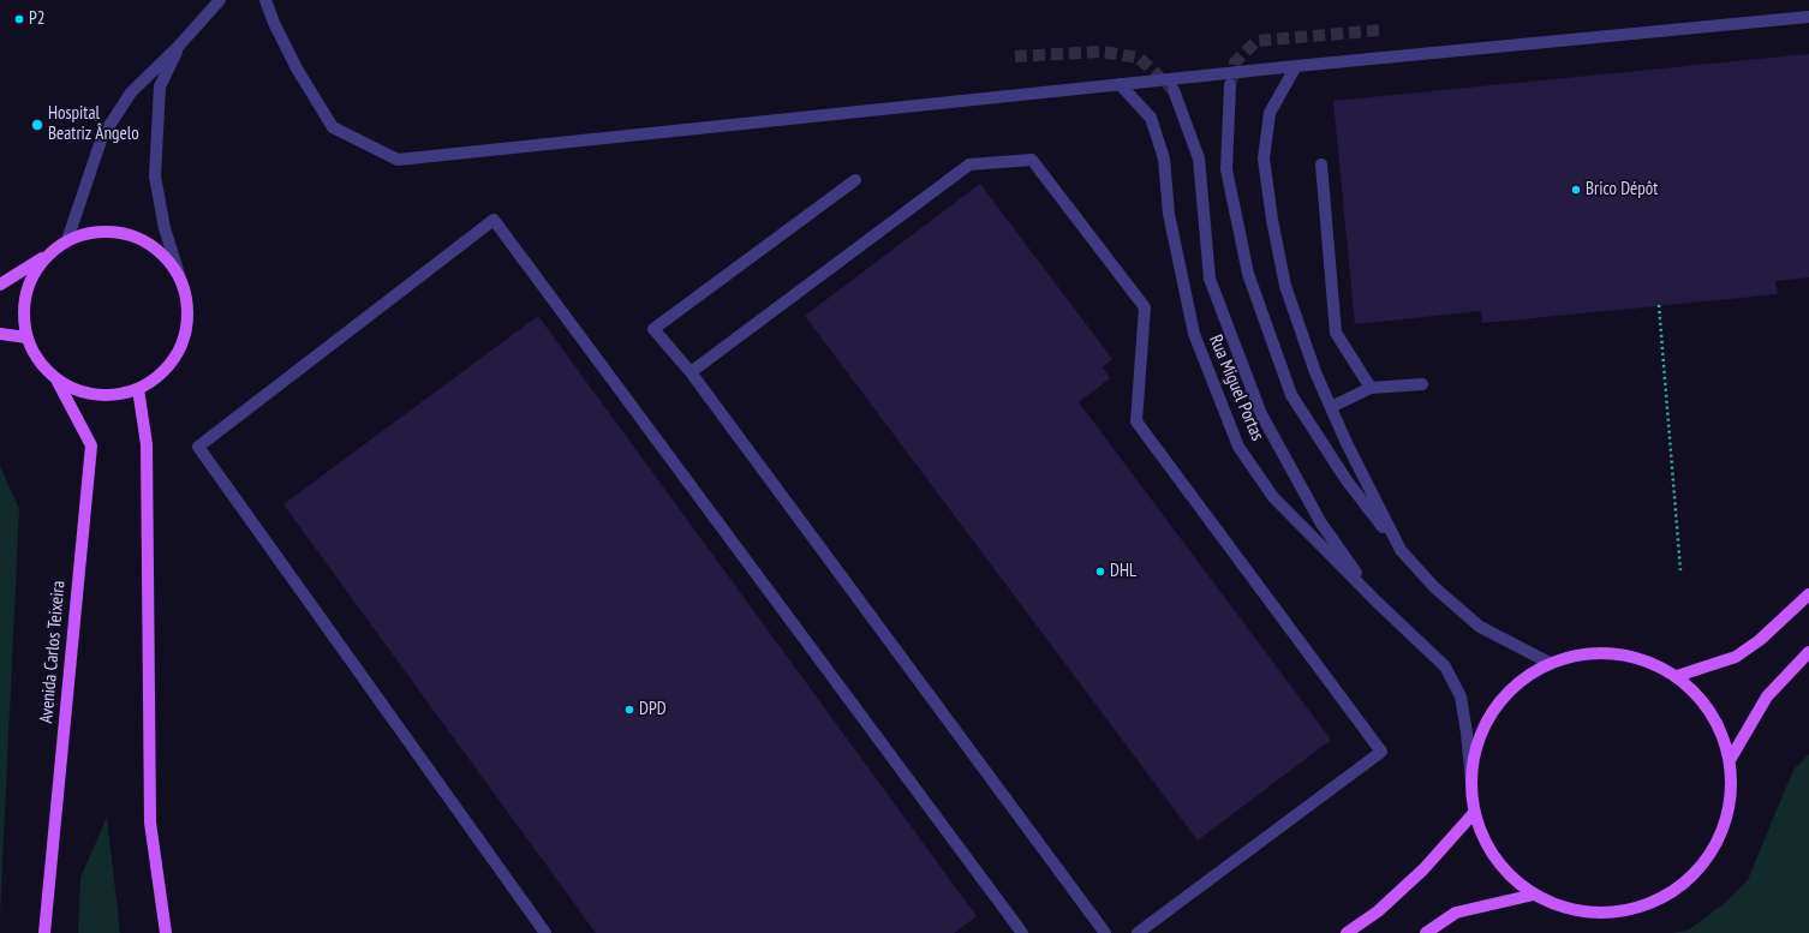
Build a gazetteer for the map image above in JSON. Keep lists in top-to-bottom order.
{
  "streets": {
    "main road": ["Avenida Carlos Teixeira"],
    "lane": ["Rua Miguel Portas"]
  },
  "places": [
    "P2",
    "Hospital Beatriz Ângelo",
    "Brico Dépôt",
    "DHL",
    "DPD"
  ]
}
